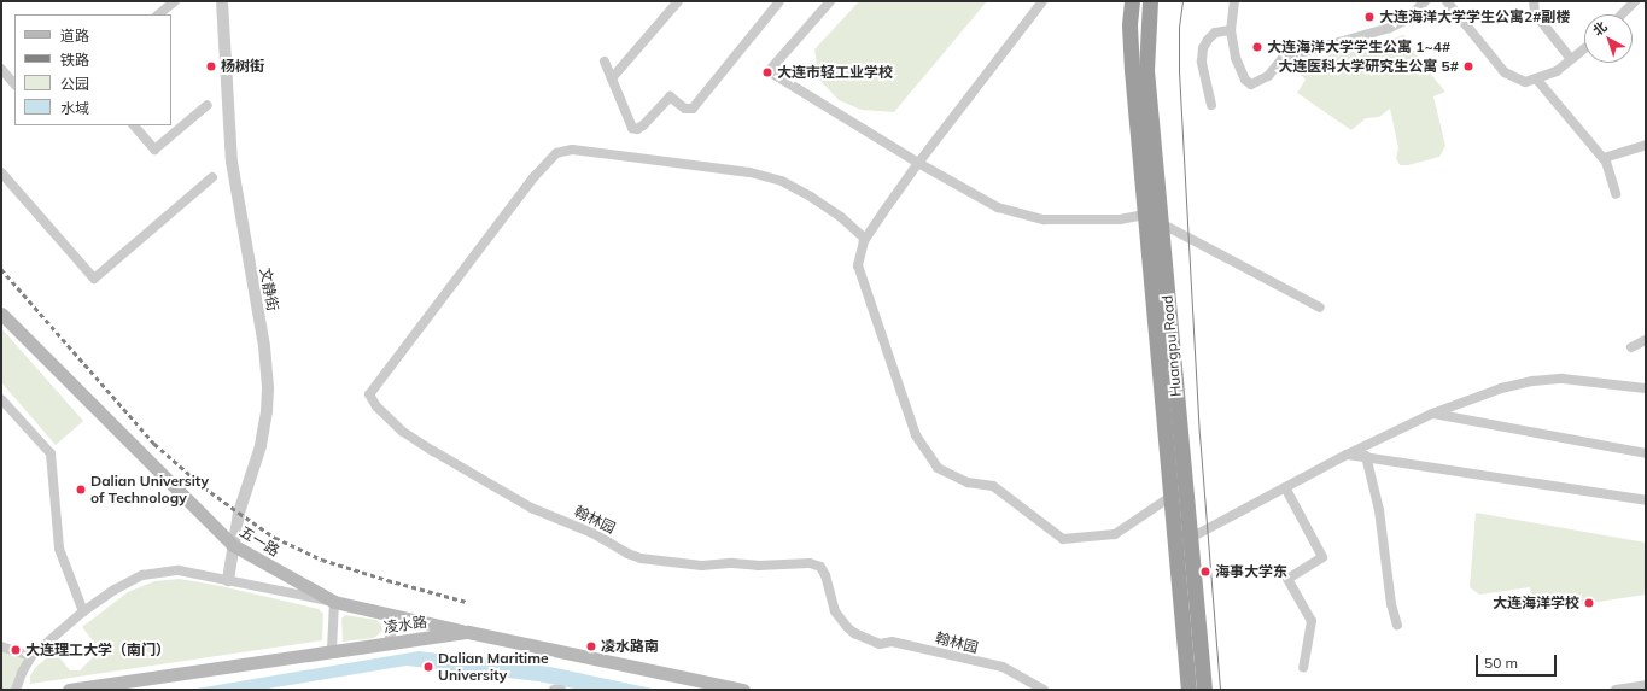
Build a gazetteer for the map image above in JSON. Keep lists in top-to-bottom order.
{
  "streets": {
    "highway": ["Huangpu Road"],
    "main road": ["五一路", "凌水路"],
    "street": ["文静街", "翰林园"]
  },
  "crossings": [
    ["文静街", "五一路"],
    ["五一路", "凌水路"]
  ],
  "places": [
    "大连海洋大学学生公寓2#副楼",
    "大连海洋大学学生公寓 1~4#",
    "杨树街",
    "大连医科大学研究生公寓 5#",
    "大连市轻工业学校",
    "Dalian University of Technology",
    "海事大学东",
    "大连海洋学校",
    "凌水路南",
    "大连理工大学（南门）",
    "Dalian Maritime University"
  ],
  "legend": [
    "道路",
    "铁路",
    "公园",
    "水域"
  ],
  "scale_bar": "50 m",
  "north": "top left"
}
